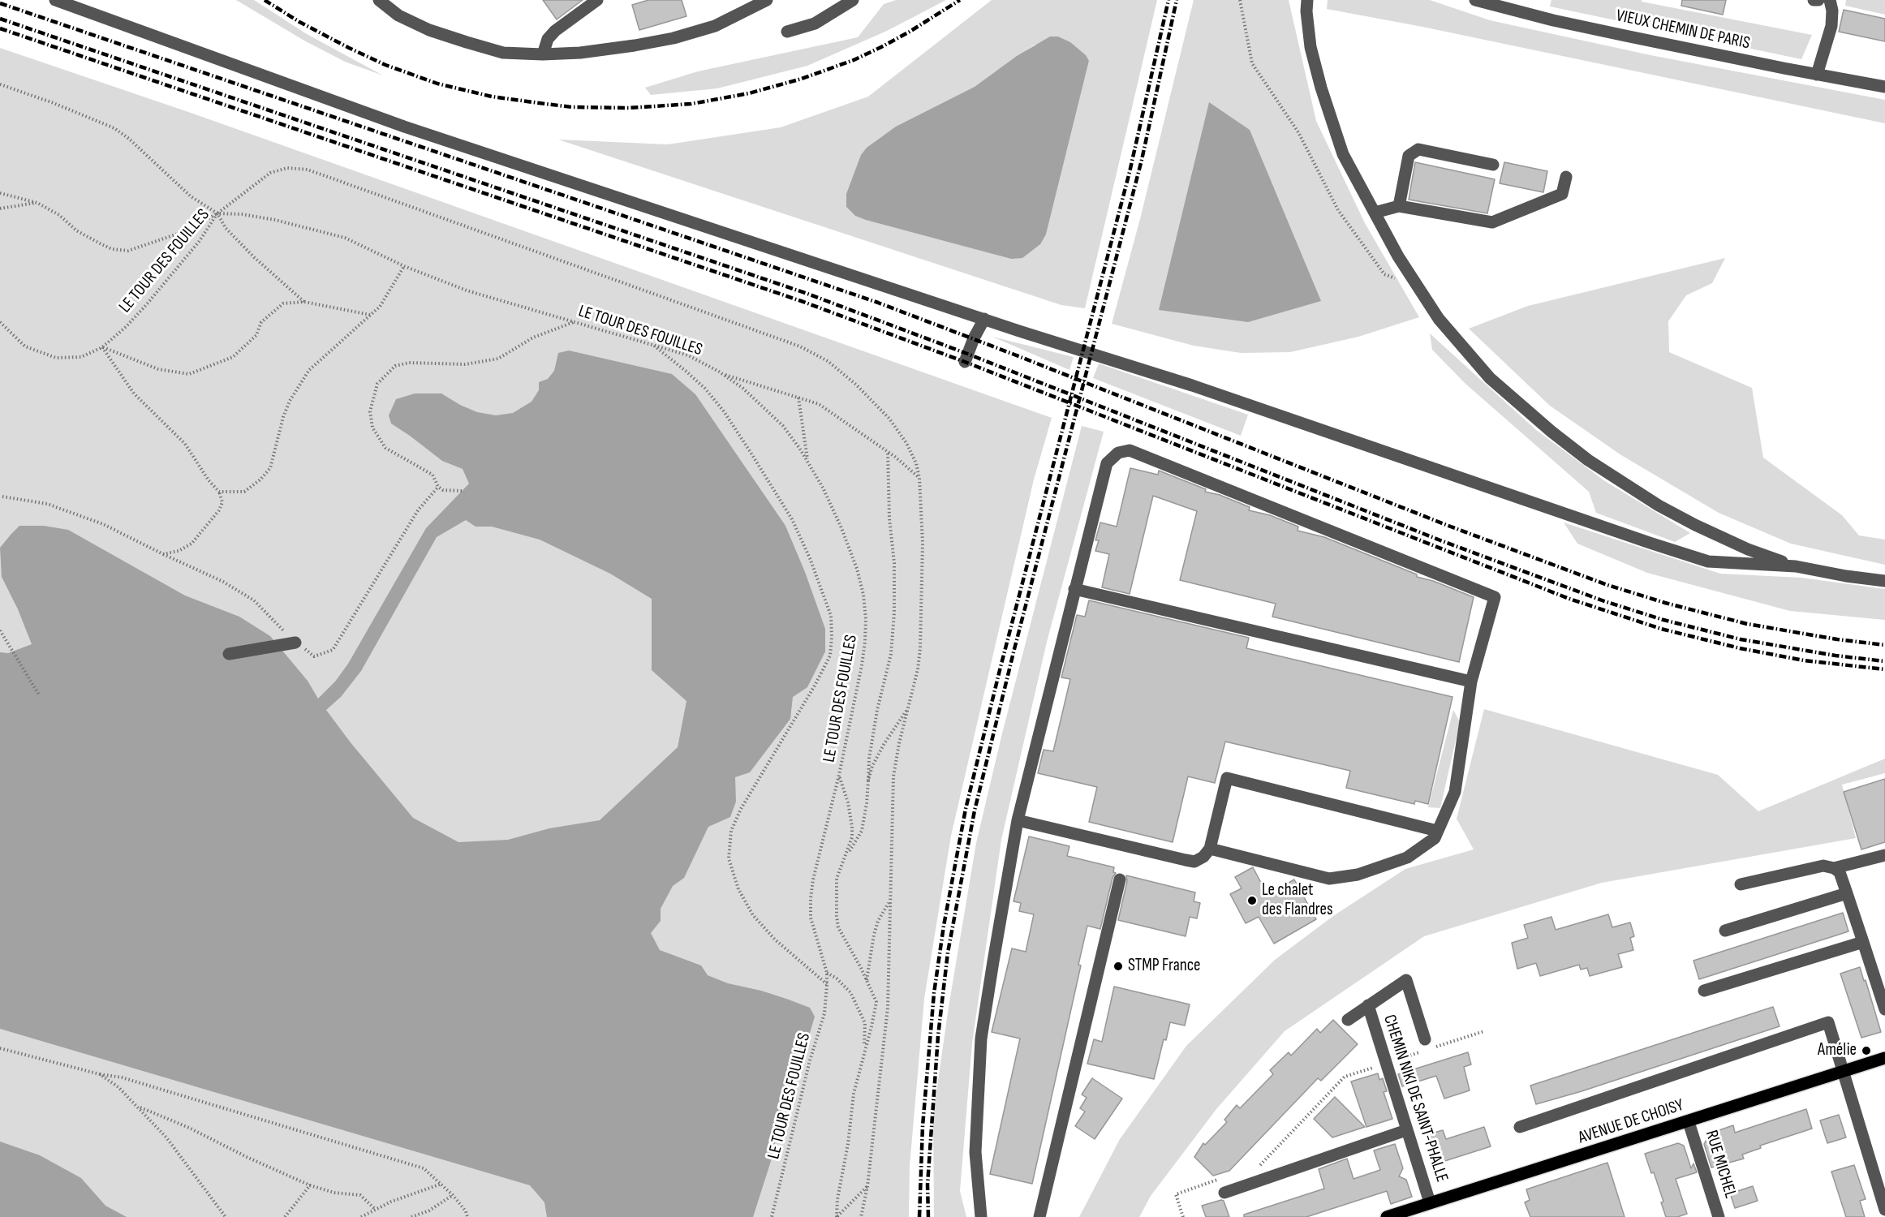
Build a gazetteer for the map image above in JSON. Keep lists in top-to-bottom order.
{
  "streets": {
    "main road": ["AVENUE DE CHOISY"],
    "street": ["VIEUX CHEMIN DE PARIS", "CHEMIN NIKI DE SAINT-PHALLE", "RUE MICHEL"],
    "path": ["LE TOUR DES FOUILLES"]
  },
  "crossings": [
    ["CHEMIN NIKI DE SAINT-PHALLE", "AVENUE DE CHOISY"],
    ["AVENUE DE CHOISY", "RUE MICHEL"]
  ],
  "places": ["Le chalet des Flandres", "STMP France", "Amélie"]
}
